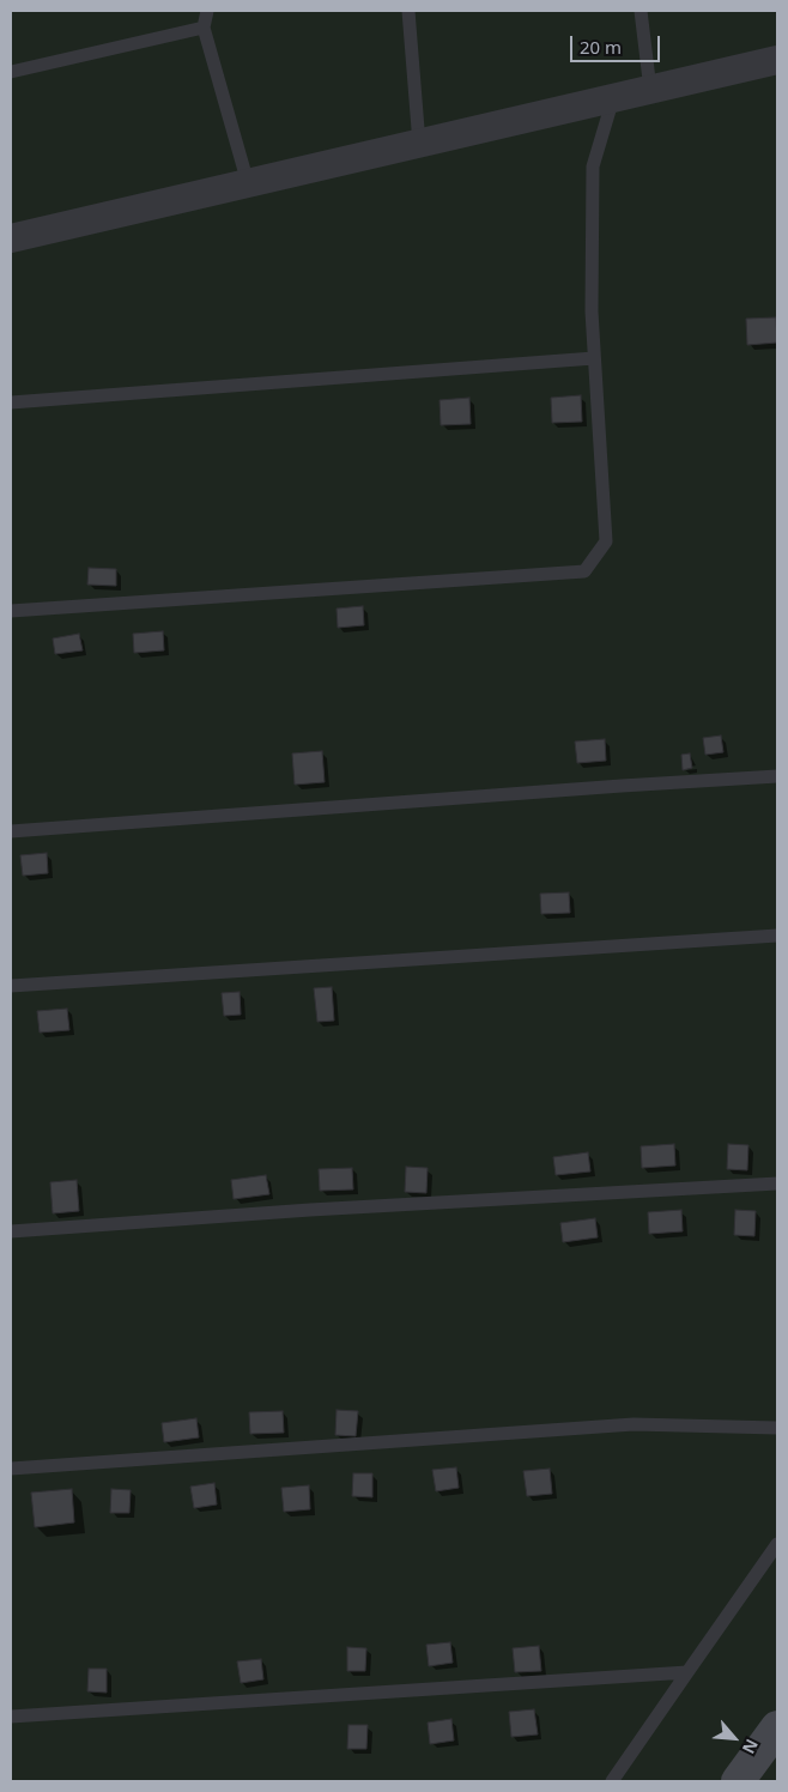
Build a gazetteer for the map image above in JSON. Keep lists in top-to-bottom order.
{
  "scale_bar": "20 m",
  "north": "bottom right"
}
